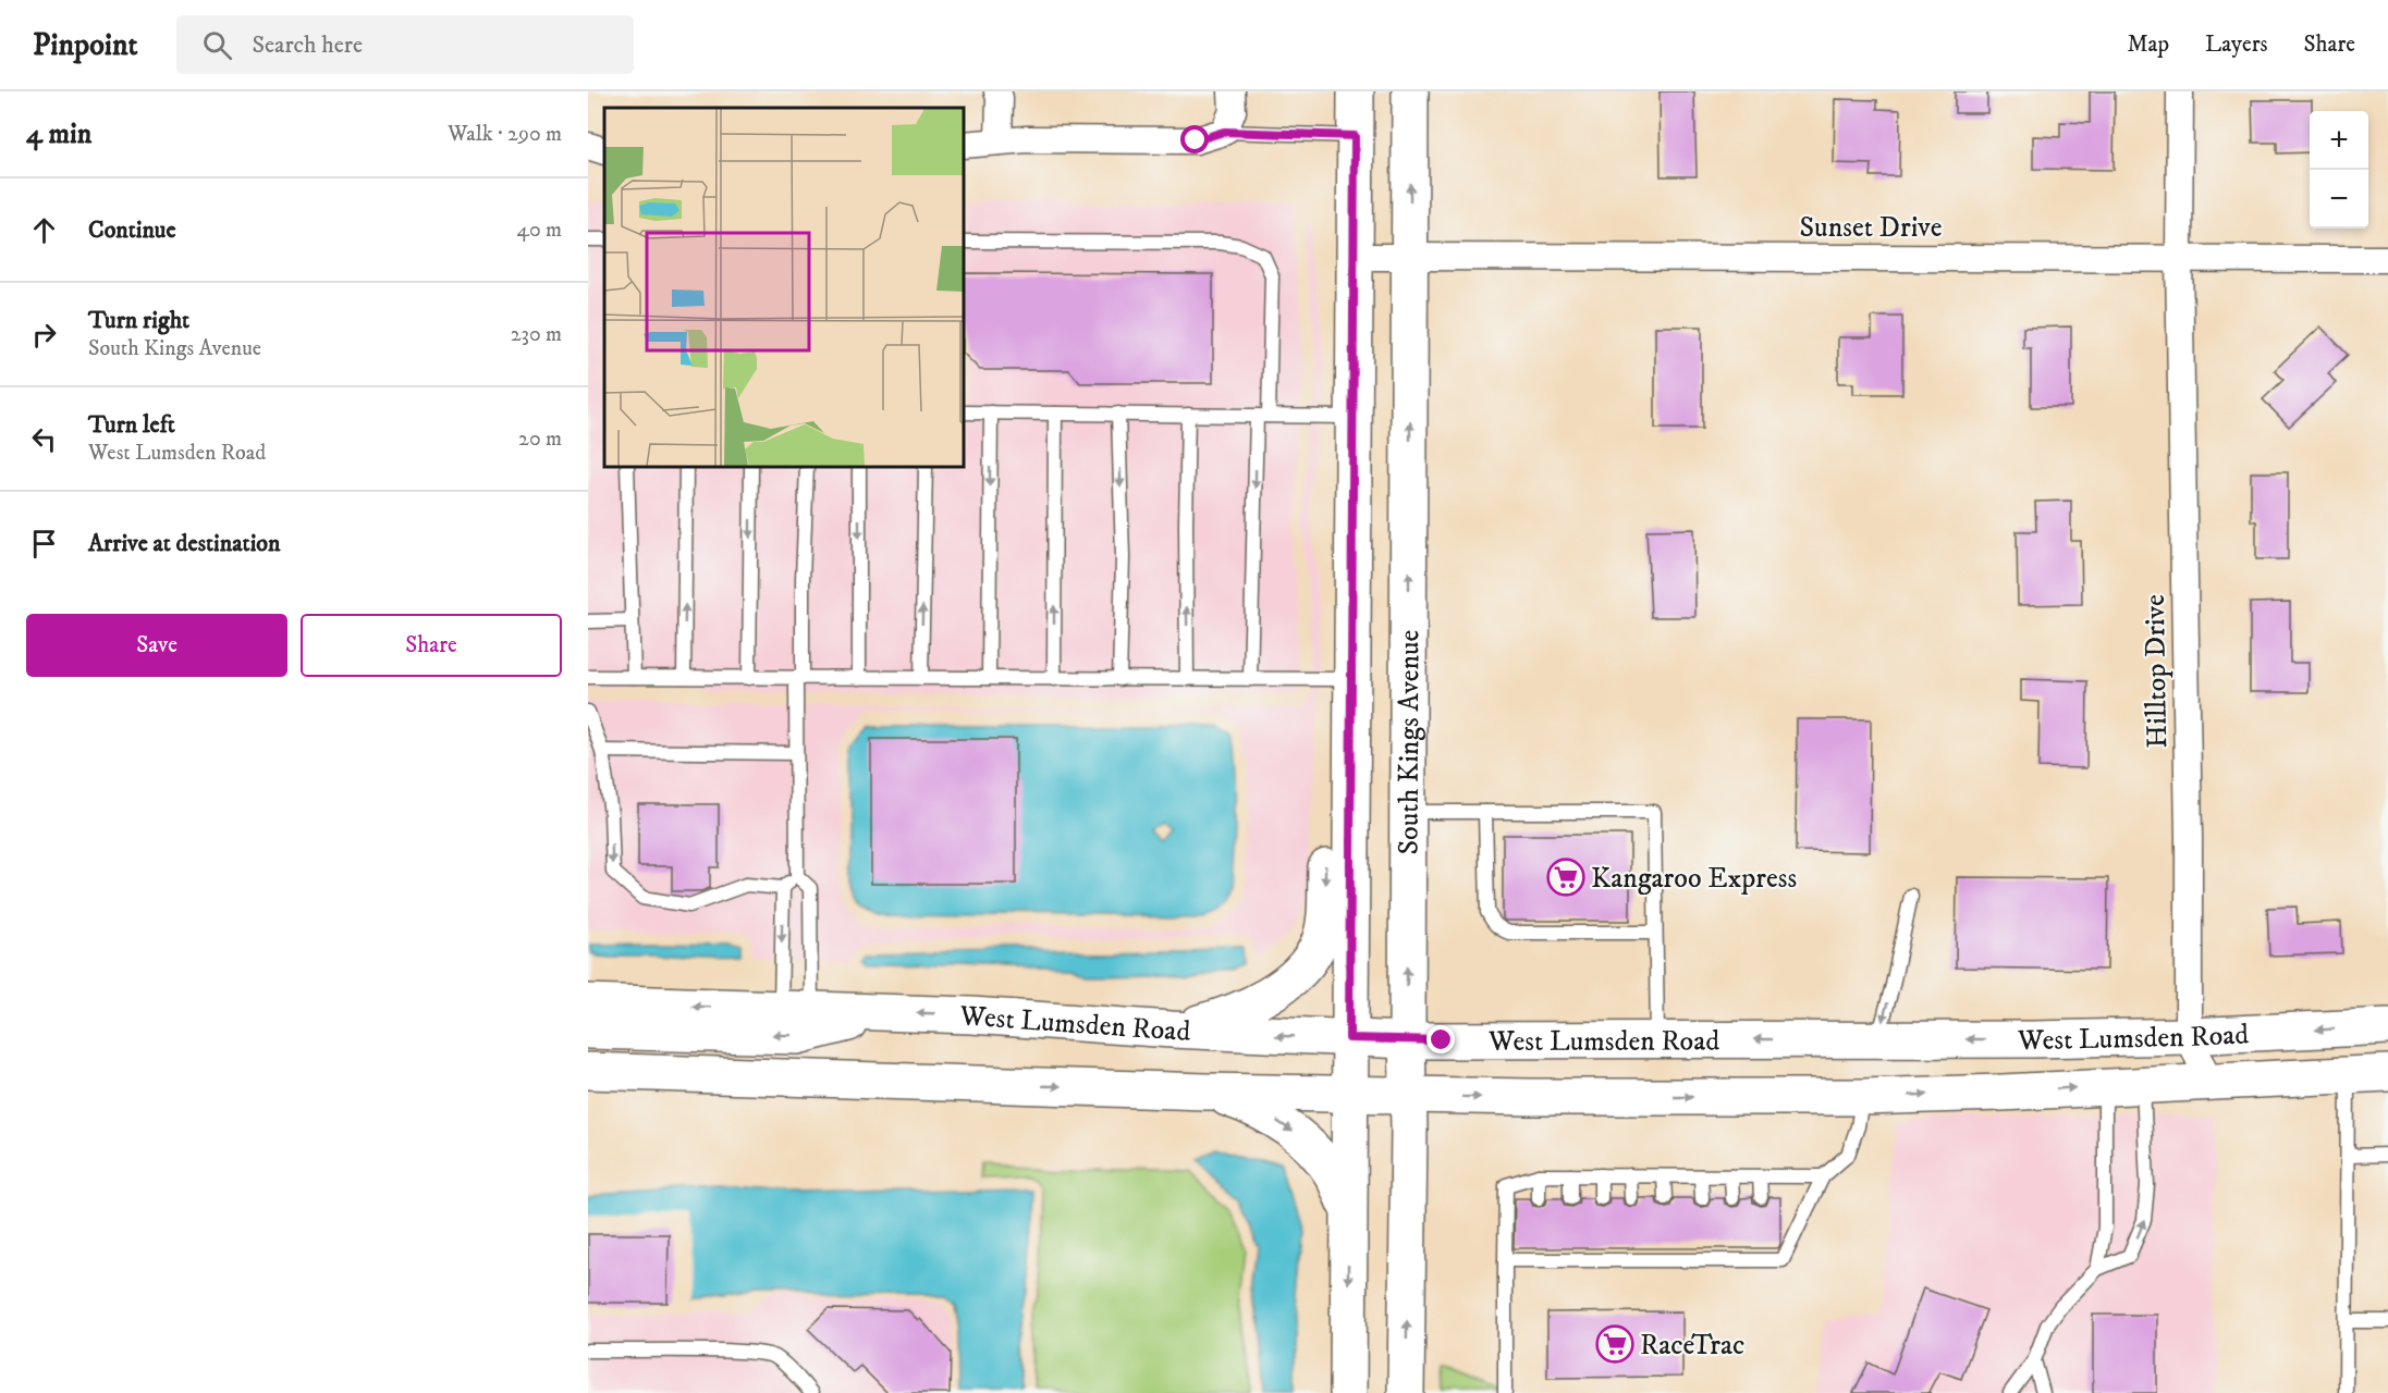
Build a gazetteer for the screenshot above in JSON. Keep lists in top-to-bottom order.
{
  "streets": {
    "main road": ["South Kings Avenue", "West Lumsden Road"],
    "street": ["Sunset Drive", "Hilltop Drive"]
  },
  "crossings": [
    ["Sunset Drive", "Hilltop Drive"],
    ["Sunset Drive", "South Kings Avenue"],
    ["Hilltop Drive", "West Lumsden Road"],
    ["South Kings Avenue", "West Lumsden Road"]
  ],
  "places": {
    "supermarket": ["Kangaroo Express", "RaceTrac"]
  },
  "page": {
    "header": "Pinpoint",
    "search": "Search here",
    "nav": ["Map", "Layers", "Share"],
    "heading": ["4 min", "Walk · 290 m"],
    "map_buttons": ["+", "−"],
    "list": [
      ["Continue", "40 m"],
      ["Turn right", "South Kings Avenue", "230 m"],
      ["Turn left", "West Lumsden Road", "20 m"],
      "Arrive at destination"
    ],
    "buttons": ["Save", "Share"]
  }
}
